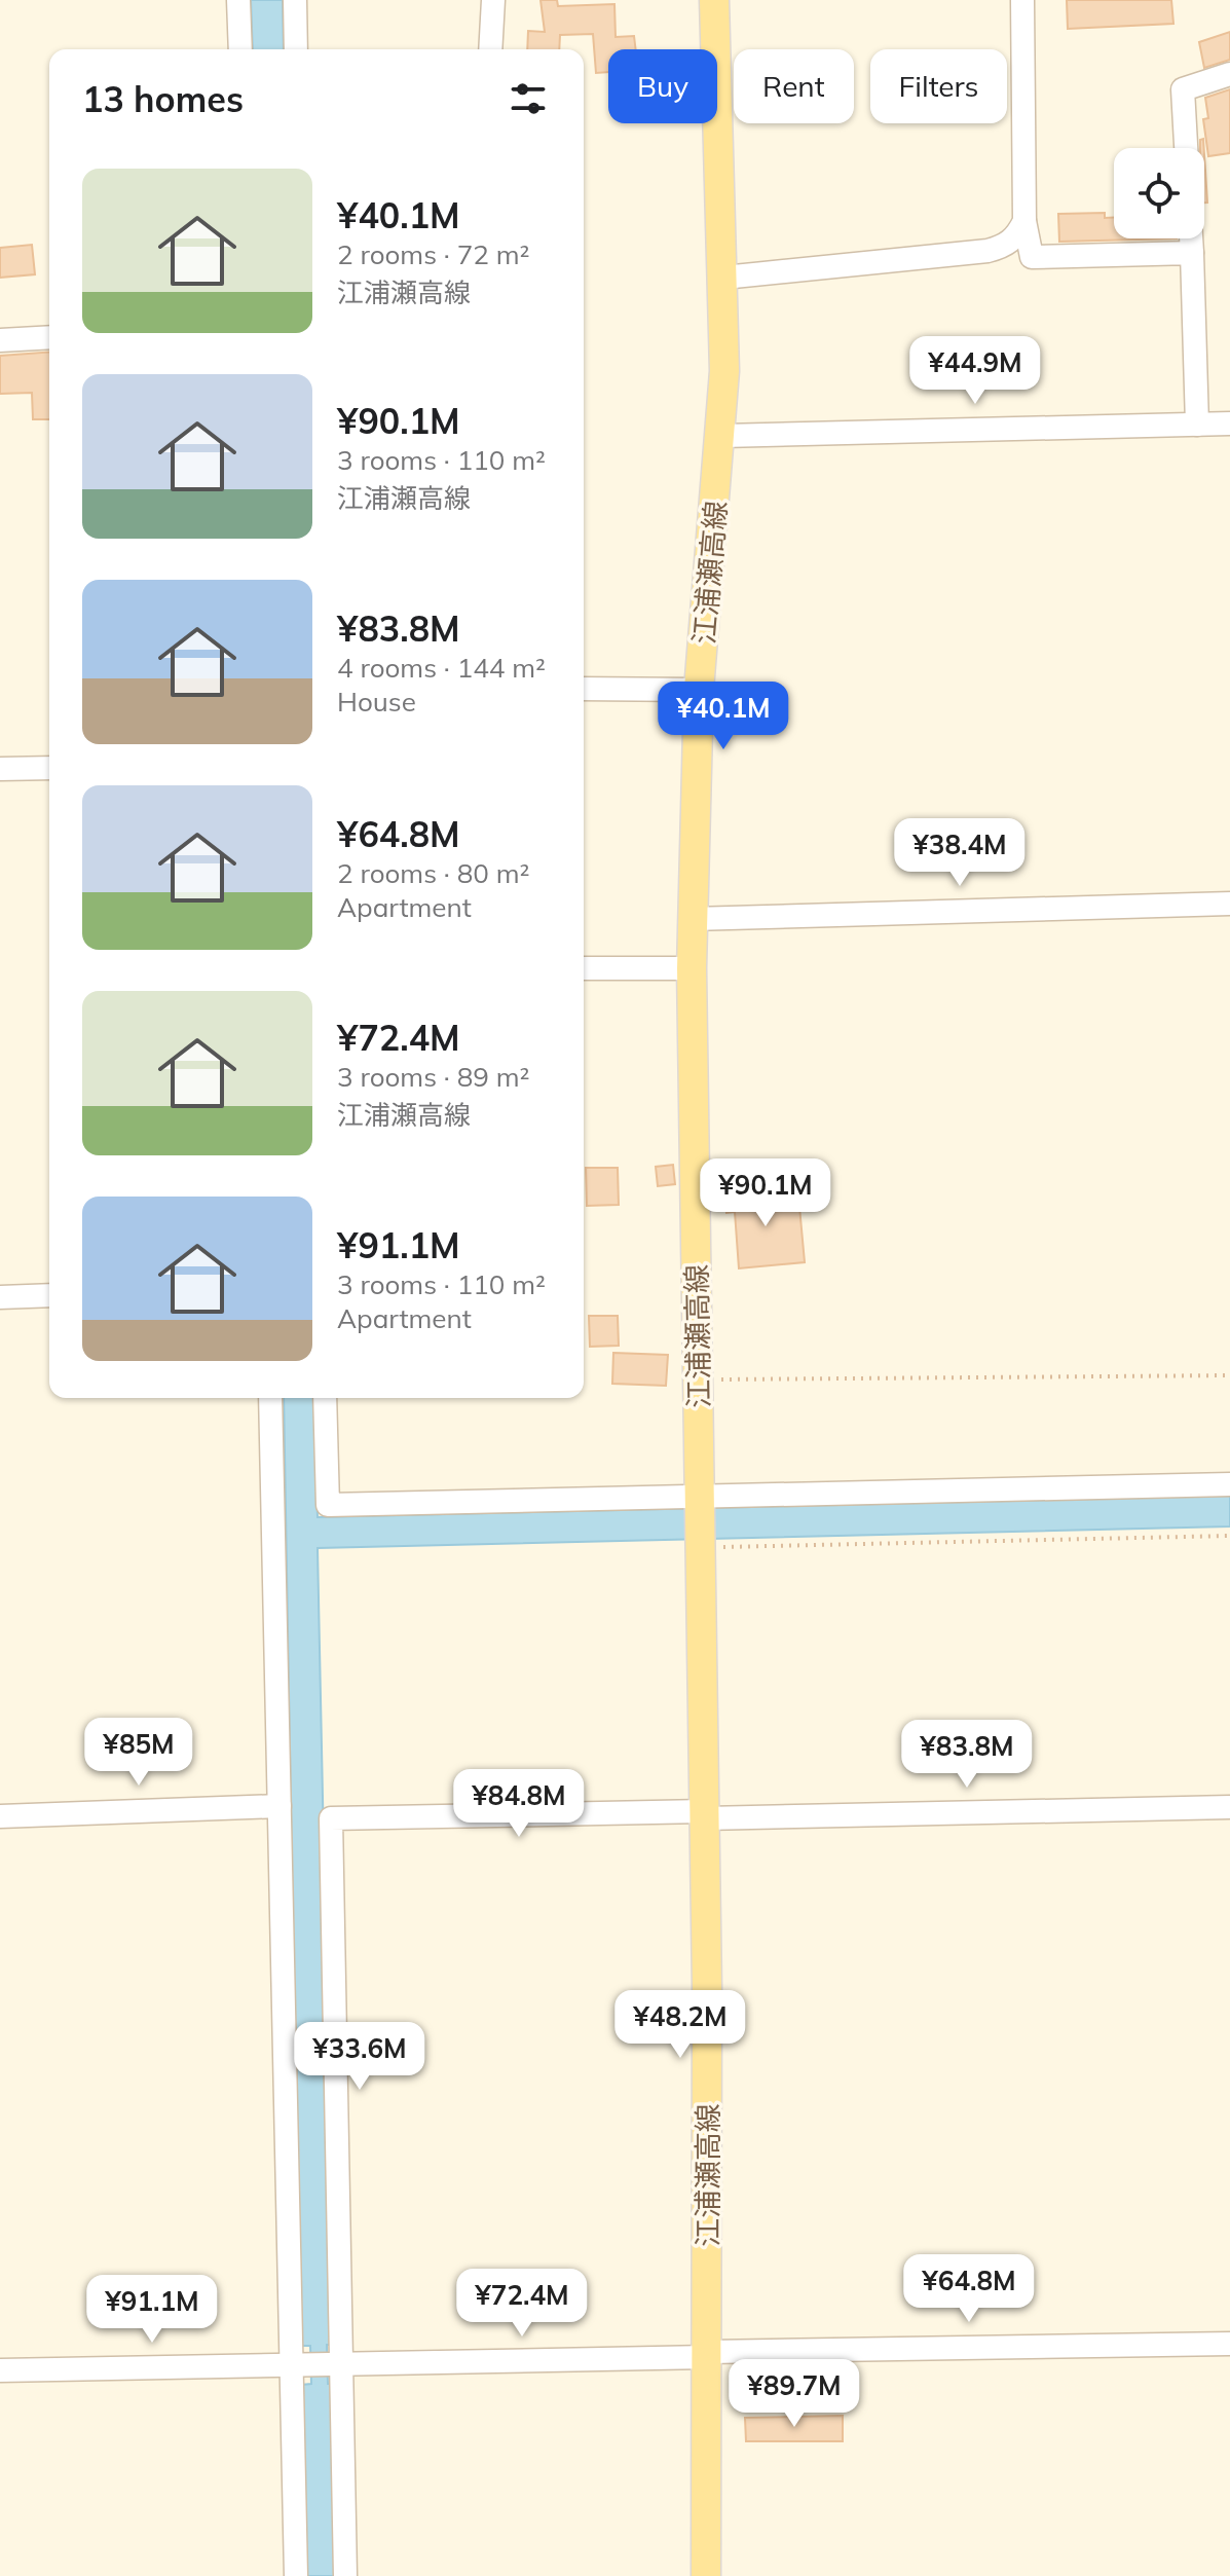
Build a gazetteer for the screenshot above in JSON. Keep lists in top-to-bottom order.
{
  "streets": {
    "main road": ["江浦瀬高線"]
  },
  "page": {
    "chip": ["Buy", "Rent", "Filters"],
    "heading": "13 homes",
    "list": [
      {
        "name": "¥40.1M",
        "note": "2 rooms · 72 m² · 江浦瀬高線"
      },
      {
        "name": "¥90.1M",
        "note": "3 rooms · 110 m² · 江浦瀬高線"
      },
      {
        "name": "¥83.8M",
        "note": "4 rooms · 144 m² · House"
      },
      {
        "name": "¥64.8M",
        "note": "2 rooms · 80 m² · Apartment"
      },
      {
        "name": "¥72.4M",
        "note": "3 rooms · 89 m² · 江浦瀬高線"
      },
      {
        "name": "¥91.1M",
        "note": "3 rooms · 110 m² · Apartment"
      }
    ],
    "price": [
      "¥44.9M",
      "¥40.1M",
      "¥38.4M",
      "¥90.1M",
      "¥85M",
      "¥83.8M",
      "¥84.8M",
      "¥48.2M",
      "¥33.6M",
      "¥64.8M",
      "¥72.4M",
      "¥91.1M",
      "¥89.7M"
    ]
  }
}
